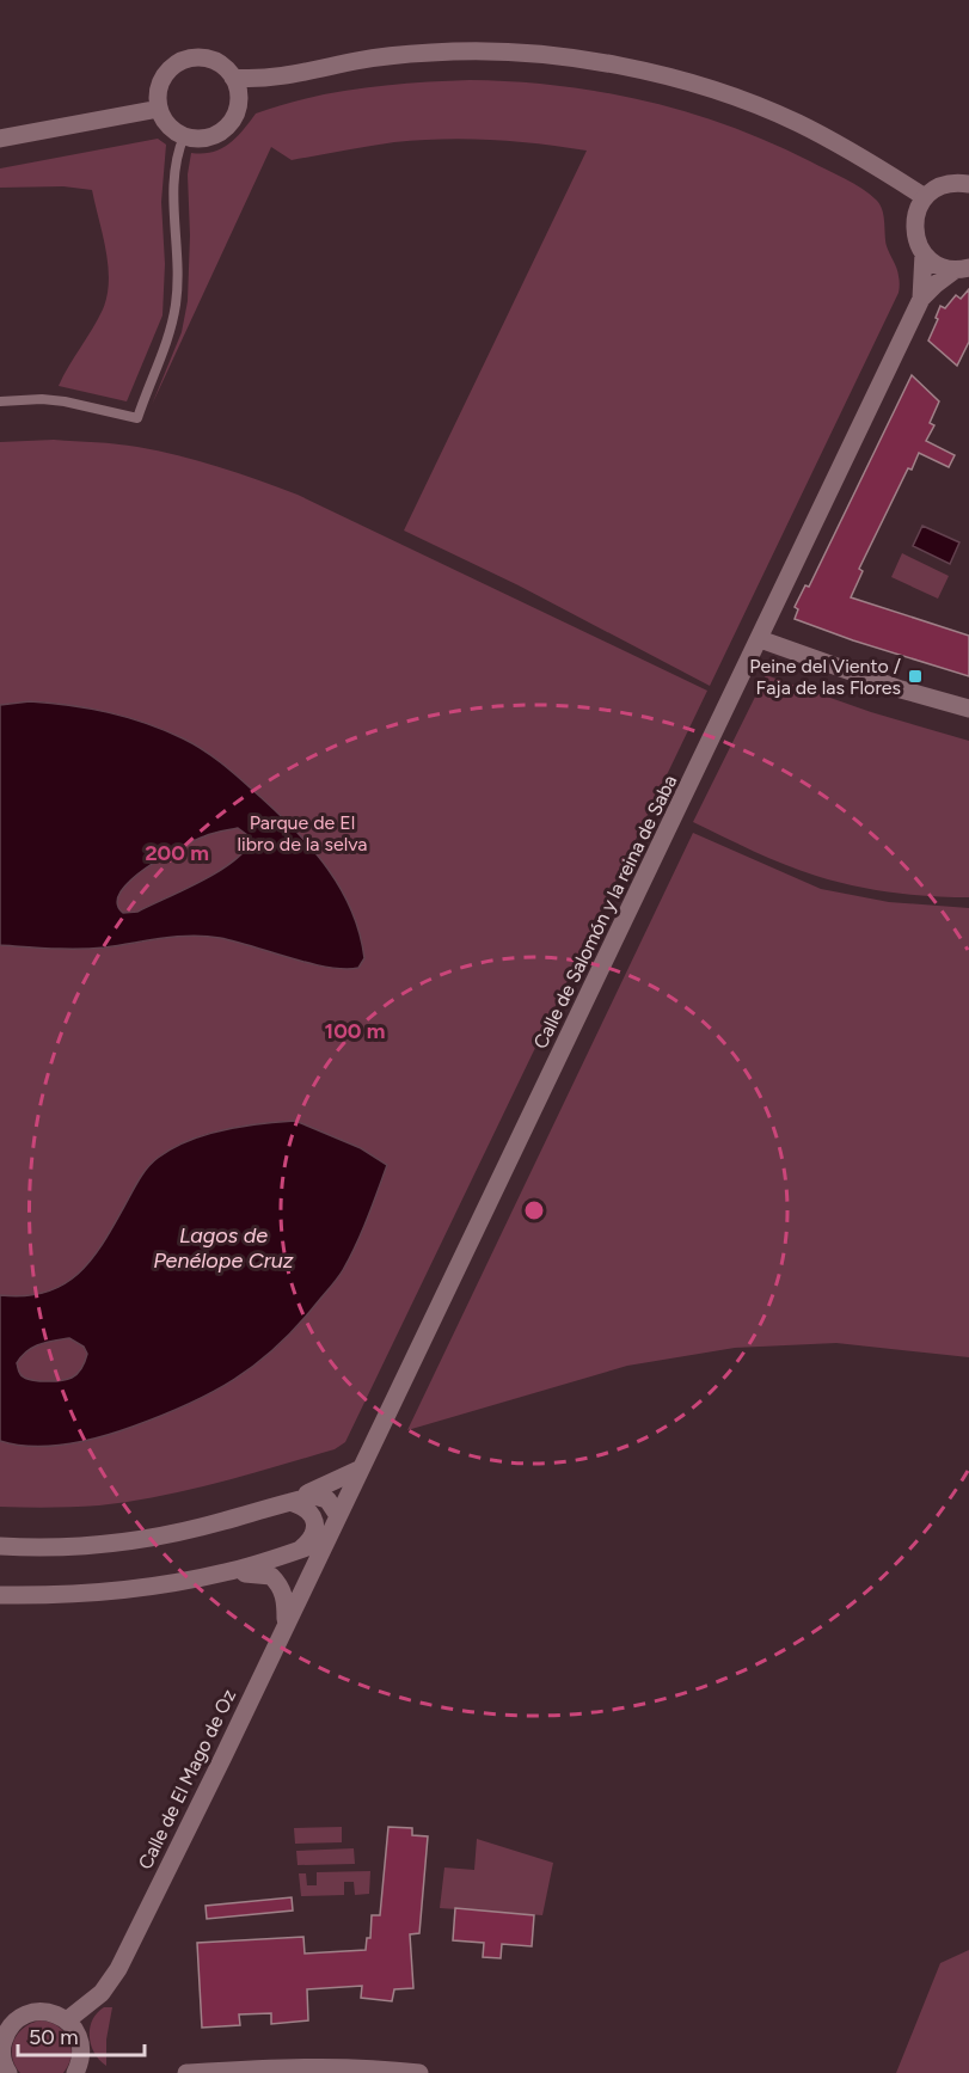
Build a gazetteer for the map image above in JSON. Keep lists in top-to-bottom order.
{
  "streets": {
    "street": ["Calle de Salomón y la reina de Saba", "Calle de El Mago de Oz"]
  },
  "crossings": [
    ["Calle de Salomón y la reina de Saba", "Calle de El Mago de Oz"]
  ],
  "water": ["Lagos de Penélope Cruz"],
  "parks": ["Parque de El libro de la selva"],
  "places": {
    "transit": ["Peine del Viento / Faja de las Flores"]
  },
  "scale_bar": "50 m",
  "rings": ["200 m", "100 m"]
}
